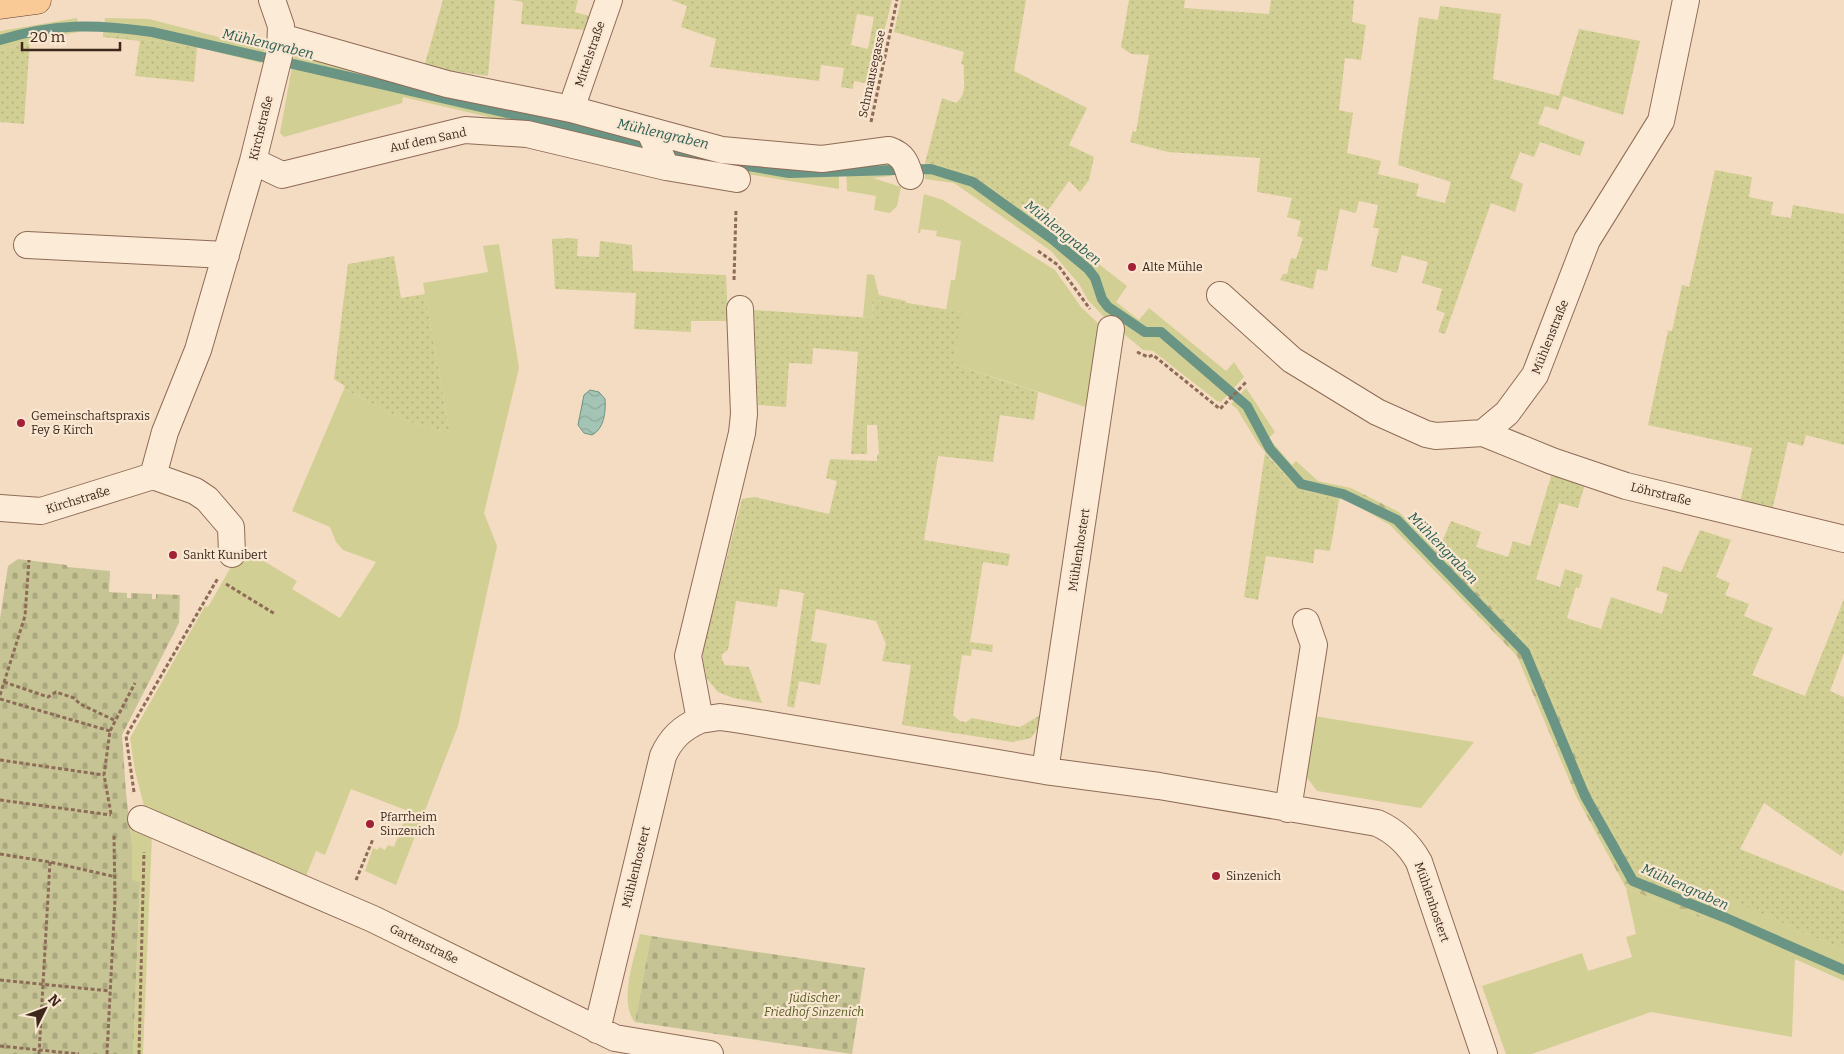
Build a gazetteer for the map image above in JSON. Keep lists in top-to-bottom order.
{
  "streets": {
    "street": [
      "Mittelstraße",
      "Kirchstraße",
      "Auf dem Sand",
      "Mühlenstraße",
      "Löhrstraße",
      "Mühlenhostert",
      "Gartenstraße"
    ],
    "path": ["Schmausegasse"]
  },
  "crossings": [
    ["Mittelstraße", "Auf dem Sand"],
    ["Schmausegasse", "Auf dem Sand"],
    ["Kirchstraße", "Auf dem Sand"],
    ["Mühlenstraße", "Löhrstraße"],
    ["Mühlenhostert", "Gartenstraße"]
  ],
  "water": ["Mühlengraben"],
  "parks": ["Jüdischer Friedhof Sinzenich"],
  "places": [
    "Alte Mühle",
    "Gemeinschaftspraxis Fey & Kirch",
    "Sankt Kunibert",
    "Pfarrheim Sinzenich",
    "Sinzenich"
  ],
  "scale_bar": "20 m",
  "north": "top right"
}
